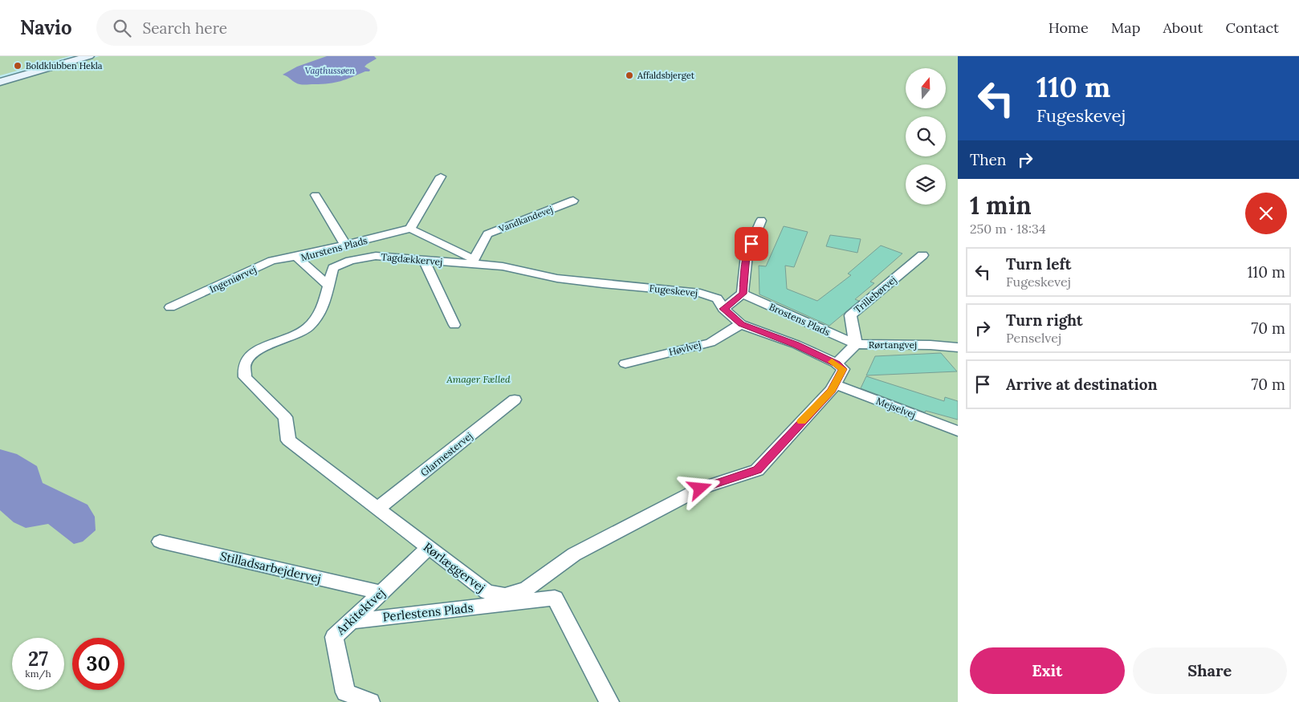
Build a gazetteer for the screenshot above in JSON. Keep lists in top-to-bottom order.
{
  "streets": {
    "street": [
      "Vandkandevej",
      "Murstens Plads",
      "Tagdækkervej",
      "Ingeniørvej",
      "Fugeskevej",
      "Trillebørvej",
      "Brostens Plads",
      "Rørtangvej",
      "Høvlvej",
      "Mejselvej",
      "Glarmestervej",
      "Stilladsarbejdervej",
      "Rørlæggervej",
      "Arkitektvej",
      "Perlestens Plads"
    ]
  },
  "crossings": [
    ["Vandkandevej", "Tagdækkervej"],
    ["Murstens Plads", "Tagdækkervej"],
    ["Murstens Plads", "Ingeniørvej"],
    ["Tagdækkervej", "Fugeskevej"],
    ["Tagdækkervej", "Rørlæggervej"],
    ["Fugeskevej", "Rørtangvej"],
    ["Fugeskevej", "Høvlvej"],
    ["Trillebørvej", "Brostens Plads"],
    ["Trillebørvej", "Rørtangvej"],
    ["Brostens Plads", "Rørtangvej"],
    ["Mejselvej", "Rørlæggervej"],
    ["Glarmestervej", "Rørlæggervej"],
    ["Stilladsarbejdervej", "Arkitektvej"],
    ["Rørlæggervej", "Arkitektvej"],
    ["Arkitektvej", "Perlestens Plads"]
  ],
  "water": ["Vagthussøen"],
  "parks": ["Amager Fælled"],
  "places": ["Boldklubben Hekla", "Affaldsbjerget"],
  "north": "top",
  "page": {
    "header": "Navio",
    "search": "Search here",
    "nav": [
      "Home",
      "Map",
      "About",
      "Contact"
    ],
    "turn": ["110 m", "Fugeskevej"],
    "then": "Then",
    "heading": ["1 min", "250 m · 18:34"],
    "list": [
      {
        "name": "Turn left",
        "note": "Fugeskevej",
        "value": "110 m"
      },
      {
        "name": "Turn right",
        "note": "Penselvej",
        "value": "70 m"
      },
      {
        "name": "Arrive at destination",
        "value": "70 m"
      }
    ],
    "speed": "27 km/h",
    "limit": "30",
    "buttons": ["Exit", "Share"]
  }
}
